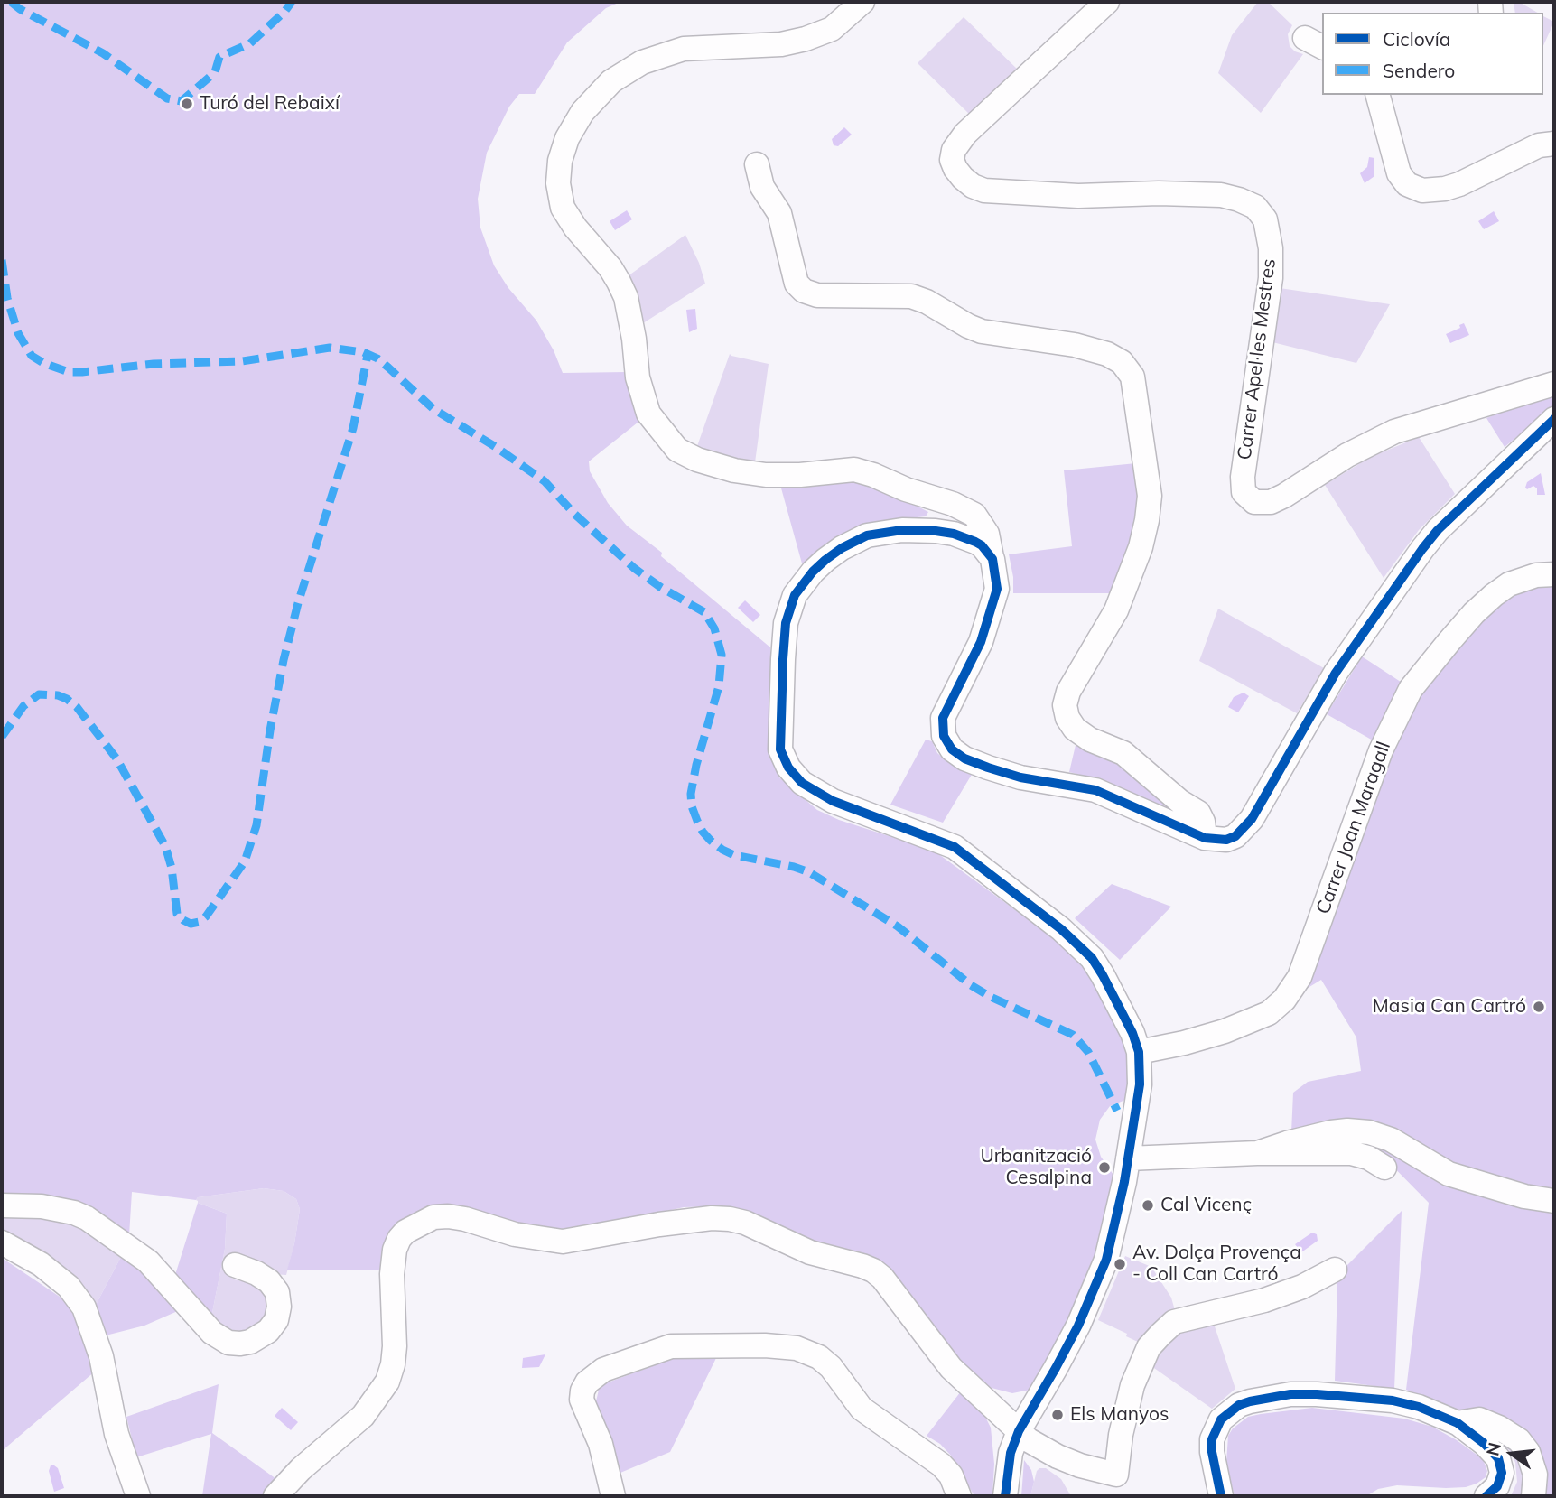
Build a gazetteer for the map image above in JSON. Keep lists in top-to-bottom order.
{
  "streets": {
    "street": ["Carrer Apel·les Mestres", "Carrer Joan Maragall"]
  },
  "places": [
    "Turó del Rebaixí",
    "Masia Can Cartró",
    "Urbanització Cesalpina",
    "Cal Vicenç",
    "Av. Dolça Provença - Coll Can Cartró",
    "Els Manyos"
  ],
  "legend": ["Ciclovía", "Sendero"],
  "north": "left"
}
